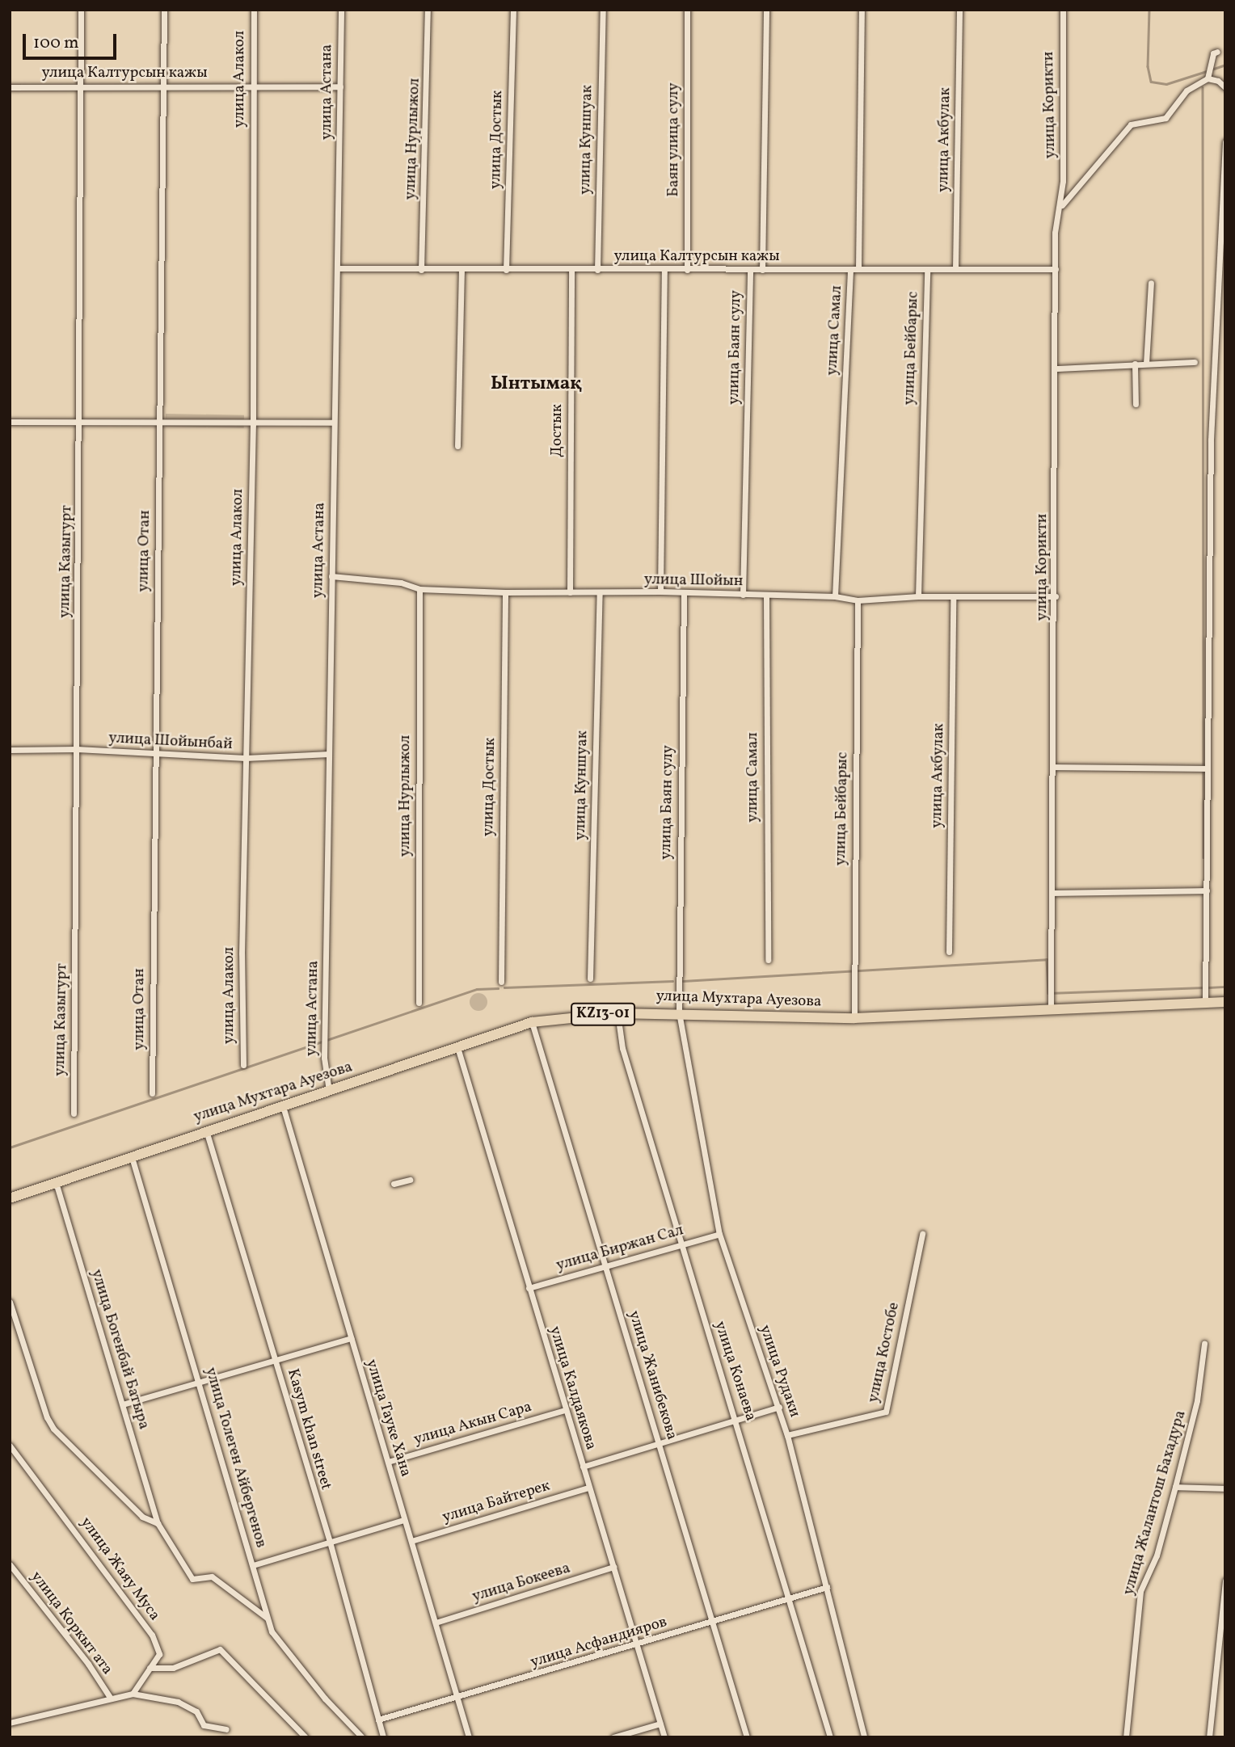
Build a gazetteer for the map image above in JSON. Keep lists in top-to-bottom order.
{
  "streets": {
    "main road": ["улица Мухтара Ауезова", "KZ13-01"],
    "street": [
      "улица Калтурсын кажы",
      "улица Алакол",
      "улица Астана",
      "улица Корикти",
      "улица Нурлыжол",
      "улица Достык",
      "улица Куншуак",
      "Баян улица сулу",
      "улица Акбулак",
      "улица Самал",
      "улица Баян сулу",
      "улица Бейбарыс",
      "Достык",
      "улица Отан",
      "улица Казыгурт",
      "улица Шойын",
      "улица Шойынбай",
      "улица Биржан Сал",
      "улица Богенбай Батыра",
      "улица Костобе",
      "улица Конаева",
      "улица Рудаки",
      "улица Жанибекова",
      "улица Калдаякова",
      "улица Тауке Хана",
      "улица Акын Сара",
      "Kasym khan street",
      "улица Толеген Айбергенов",
      "улица Байтерек",
      "улица Жалантош Бахадура",
      "улица Жаяу Муса",
      "улица Бокеева",
      "улица Коркыт ата",
      "улица Асфандияров"
    ]
  },
  "crossings": [
    ["улица Калтурсын кажы", "улица Алакол"],
    ["улица Калтурсын кажы", "улица Астана"],
    ["улица Калтурсын кажы", "улица Корикти"],
    ["улица Калтурсын кажы", "улица Нурлыжол"],
    ["улица Калтурсын кажы", "улица Достык"],
    ["улица Калтурсын кажы", "улица Куншуак"],
    ["улица Калтурсын кажы", "Баян улица сулу"],
    ["улица Калтурсын кажы", "улица Акбулак"],
    ["улица Калтурсын кажы", "улица Самал"],
    ["улица Калтурсын кажы", "улица Баян сулу"],
    ["улица Калтурсын кажы", "улица Бейбарыс"],
    ["улица Калтурсын кажы", "Достык"],
    ["улица Калтурсын кажы", "улица Отан"],
    ["улица Калтурсын кажы", "улица Казыгурт"],
    ["улица Алакол", "улица Шойынбай"],
    ["улица Астана", "улица Шойын"],
    ["улица Астана", "улица Шойынбай"],
    ["улица Астана", "улица Мухтара Ауезова"],
    ["улица Корикти", "улица Шойын"],
    ["улица Корикти", "улица Мухтара Ауезова"],
    ["улица Нурлыжол", "улица Шойын"],
    ["улица Достык", "улица Шойын"],
    ["улица Куншуак", "улица Шойын"],
    ["улица Акбулак", "улица Шойын"],
    ["улица Самал", "улица Шойын"],
    ["улица Баян сулу", "улица Шойын"],
    ["улица Баян сулу", "улица Мухтара Ауезова"],
    ["улица Баян сулу", "улица Рудаки"],
    ["улица Бейбарыс", "улица Шойын"],
    ["улица Бейбарыс", "улица Мухтара Ауезова"],
    ["Достык", "улица Шойын"],
    ["улица Отан", "улица Шойынбай"],
    ["улица Казыгурт", "улица Шойынбай"],
    ["улица Мухтара Ауезова", "улица Богенбай Батыра"],
    ["улица Мухтара Ауезова", "улица Конаева"],
    ["улица Мухтара Ауезова", "улица Рудаки"],
    ["улица Мухтара Ауезова", "улица Жанибекова"],
    ["улица Мухтара Ауезова", "улица Калдаякова"],
    ["улица Мухтара Ауезова", "улица Тауке Хана"],
    ["улица Мухтара Ауезова", "Kasym khan street"],
    ["улица Мухтара Ауезова", "улица Толеген Айбергенов"],
    ["улица Биржан Сал", "улица Конаева"],
    ["улица Биржан Сал", "улица Рудаки"],
    ["улица Биржан Сал", "улица Жанибекова"],
    ["улица Биржан Сал", "улица Калдаякова"],
    ["улица Костобе", "улица Рудаки"],
    ["улица Конаева", "улица Асфандияров"],
    ["улица Рудаки", "улица Асфандияров"],
    ["улица Жанибекова", "улица Асфандияров"],
    ["улица Калдаякова", "улица Акын Сара"],
    ["улица Калдаякова", "улица Байтерек"],
    ["улица Калдаякова", "улица Бокеева"],
    ["улица Калдаякова", "улица Асфандияров"],
    ["улица Тауке Хана", "улица Акын Сара"],
    ["улица Тауке Хана", "улица Байтерек"],
    ["улица Тауке Хана", "улица Бокеева"],
    ["улица Тауке Хана", "улица Асфандияров"],
    ["Kasym khan street", "улица Асфандияров"]
  ],
  "districts": ["Ынтымақ"],
  "scale_bar": "100 m"
}
